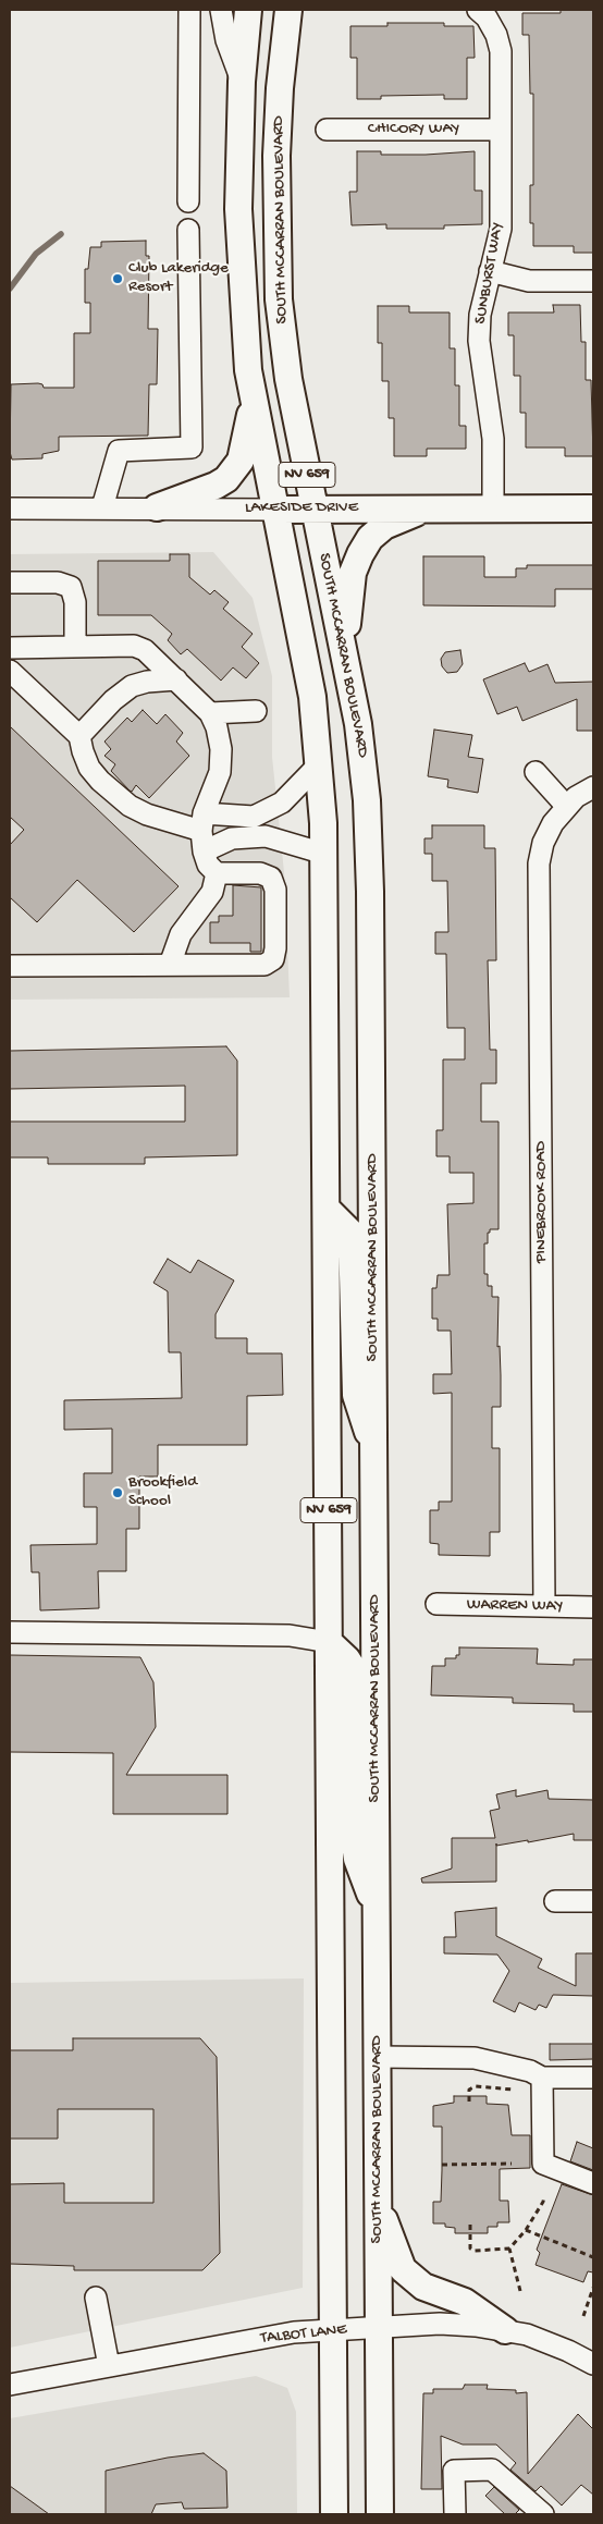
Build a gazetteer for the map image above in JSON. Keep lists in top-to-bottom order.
{
  "streets": {
    "main road": ["SOUTH MCCARRAN BOULEVARD", "NV 659", "LAKESIDE DRIVE"],
    "street": [
      "CHICORY WAY",
      "SUNBURST WAY",
      "PINEBROOK ROAD",
      "WARREN WAY",
      "TALBOT LANE"
    ]
  },
  "crossings": [
    ["CHICORY WAY", "SUNBURST WAY"],
    ["SOUTH MCCARRAN BOULEVARD", "LAKESIDE DRIVE"],
    ["SOUTH MCCARRAN BOULEVARD", "TALBOT LANE"],
    ["SUNBURST WAY", "LAKESIDE DRIVE"],
    ["NV 659", "LAKESIDE DRIVE"],
    ["NV 659", "TALBOT LANE"],
    ["PINEBROOK ROAD", "WARREN WAY"]
  ],
  "places": ["Club Lakeridge Resort", "Brookfield School"]
}
